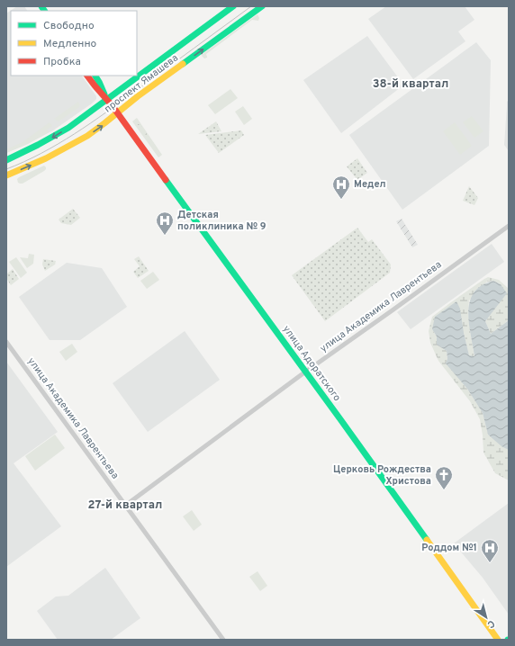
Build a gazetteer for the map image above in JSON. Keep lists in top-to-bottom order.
{
  "streets": {
    "street": ["проспект Ямашева", "улица Академика Лаврентьева", "улица Адоратского"]
  },
  "crossings": [
    ["проспект Ямашева", "улица Адоратского"],
    ["улица Академика Лаврентьева", "улица Адоратского"]
  ],
  "districts": ["38-й квартал", "27-й квартал"],
  "places": {
    "hospital": ["Медел", "Детская поликлиника № 9", "Роддом №1"],
    "church": ["Церковь Рождества Христова"]
  },
  "legend": ["Свободно", "Медленно", "Пробка"],
  "north": "bottom right"
}
